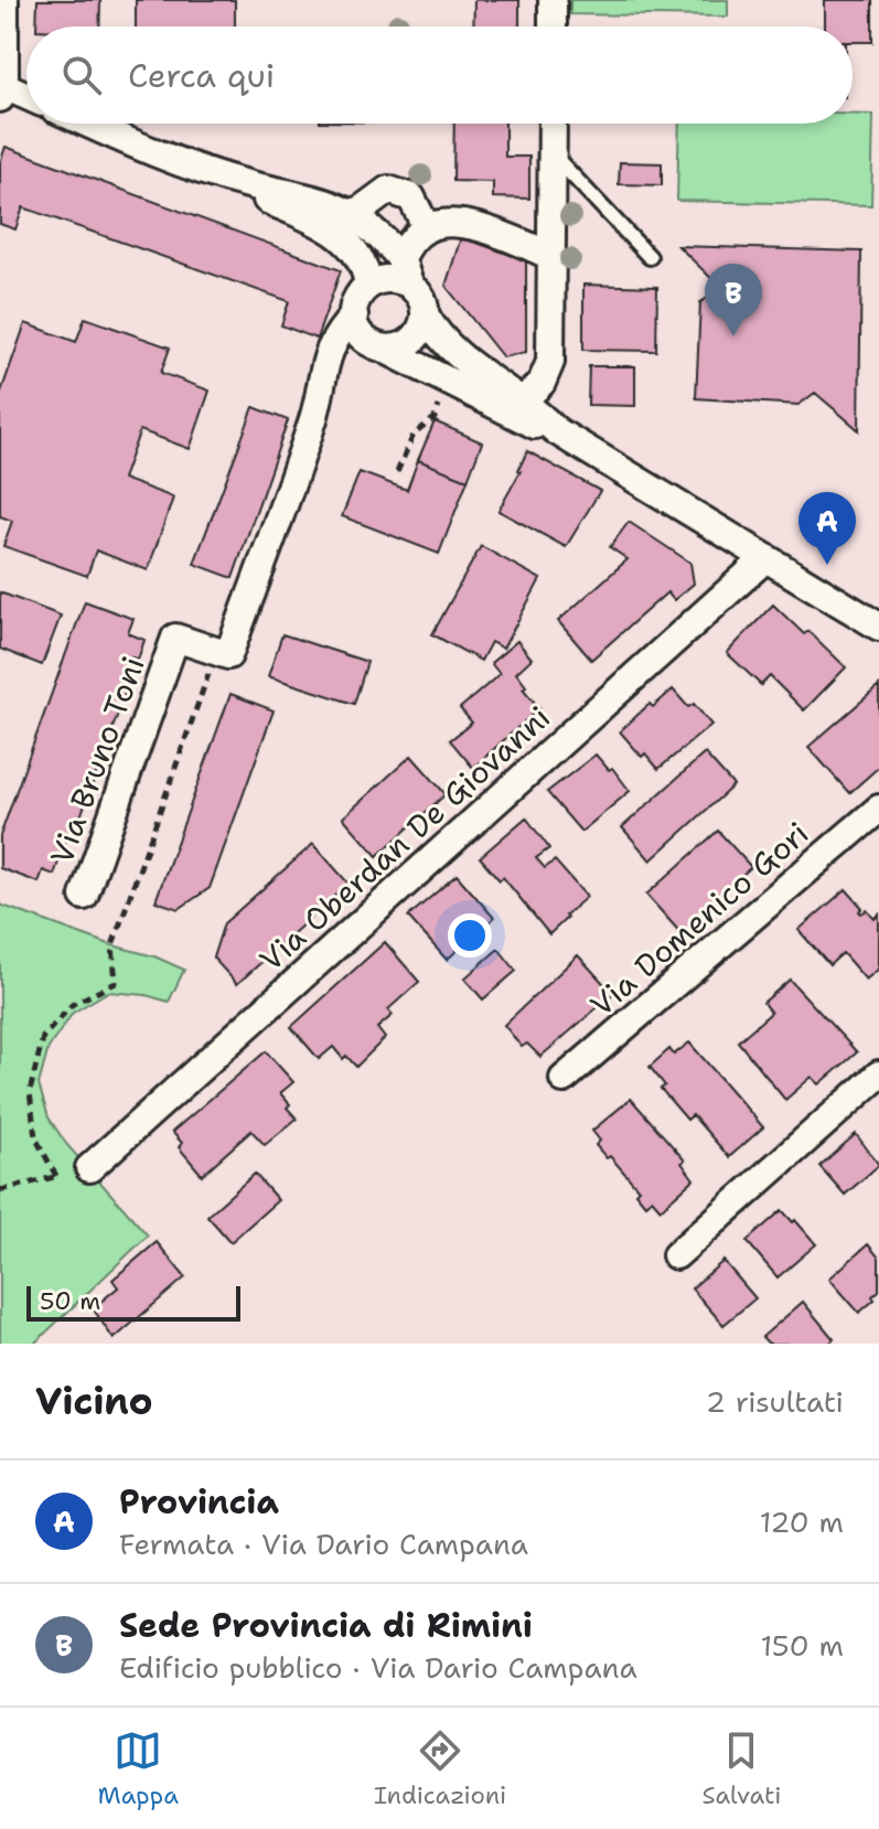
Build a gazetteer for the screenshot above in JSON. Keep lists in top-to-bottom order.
{
  "streets": {
    "street": ["Via Bruno Toni", "Via Oberdan De Giovanni", "Via Domenico Gori"]
  },
  "scale_bar": "50 m",
  "page": {
    "search": "Cerca qui",
    "pins": ["B", "A"],
    "scale": "50 m",
    "heading": ["Vicino", "2 risultati"],
    "list": [
      {
        "mark": "A",
        "name": "Provincia",
        "note": "Fermata · Via Dario Campana",
        "value": "120 m"
      },
      {
        "mark": "B",
        "name": "Sede Provincia di Rimini",
        "note": "Edificio pubblico · Via Dario Campana",
        "value": "150 m"
      }
    ],
    "nav": ["Mappa", "Indicazioni", "Salvati"]
  }
}
